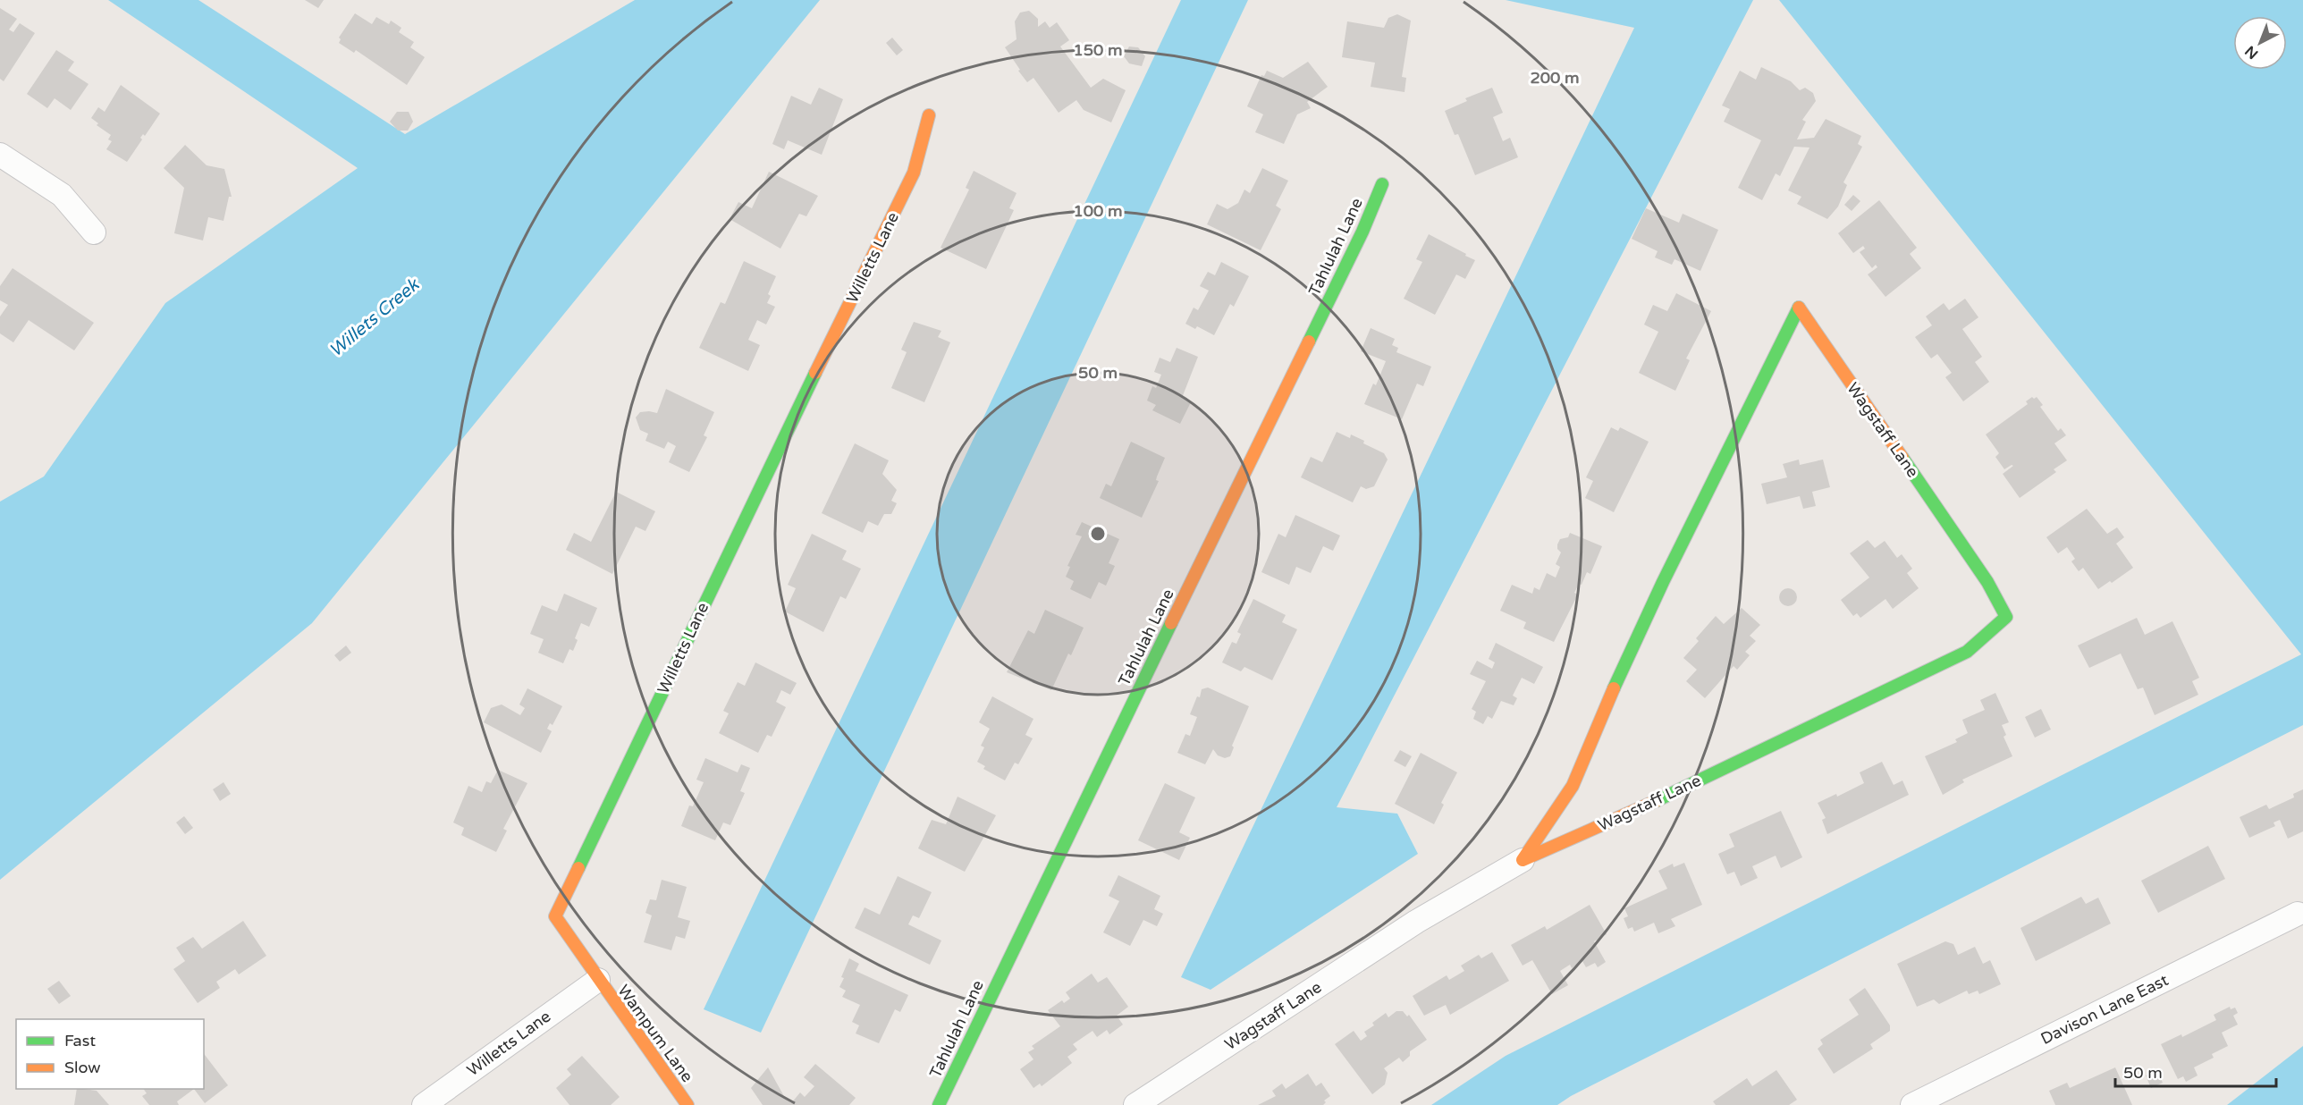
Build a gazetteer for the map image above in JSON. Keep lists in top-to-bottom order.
{
  "streets": {
    "street": [
      "Tahlulah Lane",
      "Willetts Lane",
      "Wagstaff Lane",
      "Davison Lane East",
      "Wampum Lane"
    ]
  },
  "crossings": [
    ["Willetts Lane", "Wampum Lane"]
  ],
  "water": ["Willets Creek"],
  "legend": ["Fast", "Slow"],
  "scale_bar": "50 m",
  "north": "bottom left",
  "rings": [
    "150 m",
    "200 m",
    "100 m",
    "50 m"
  ]
}
